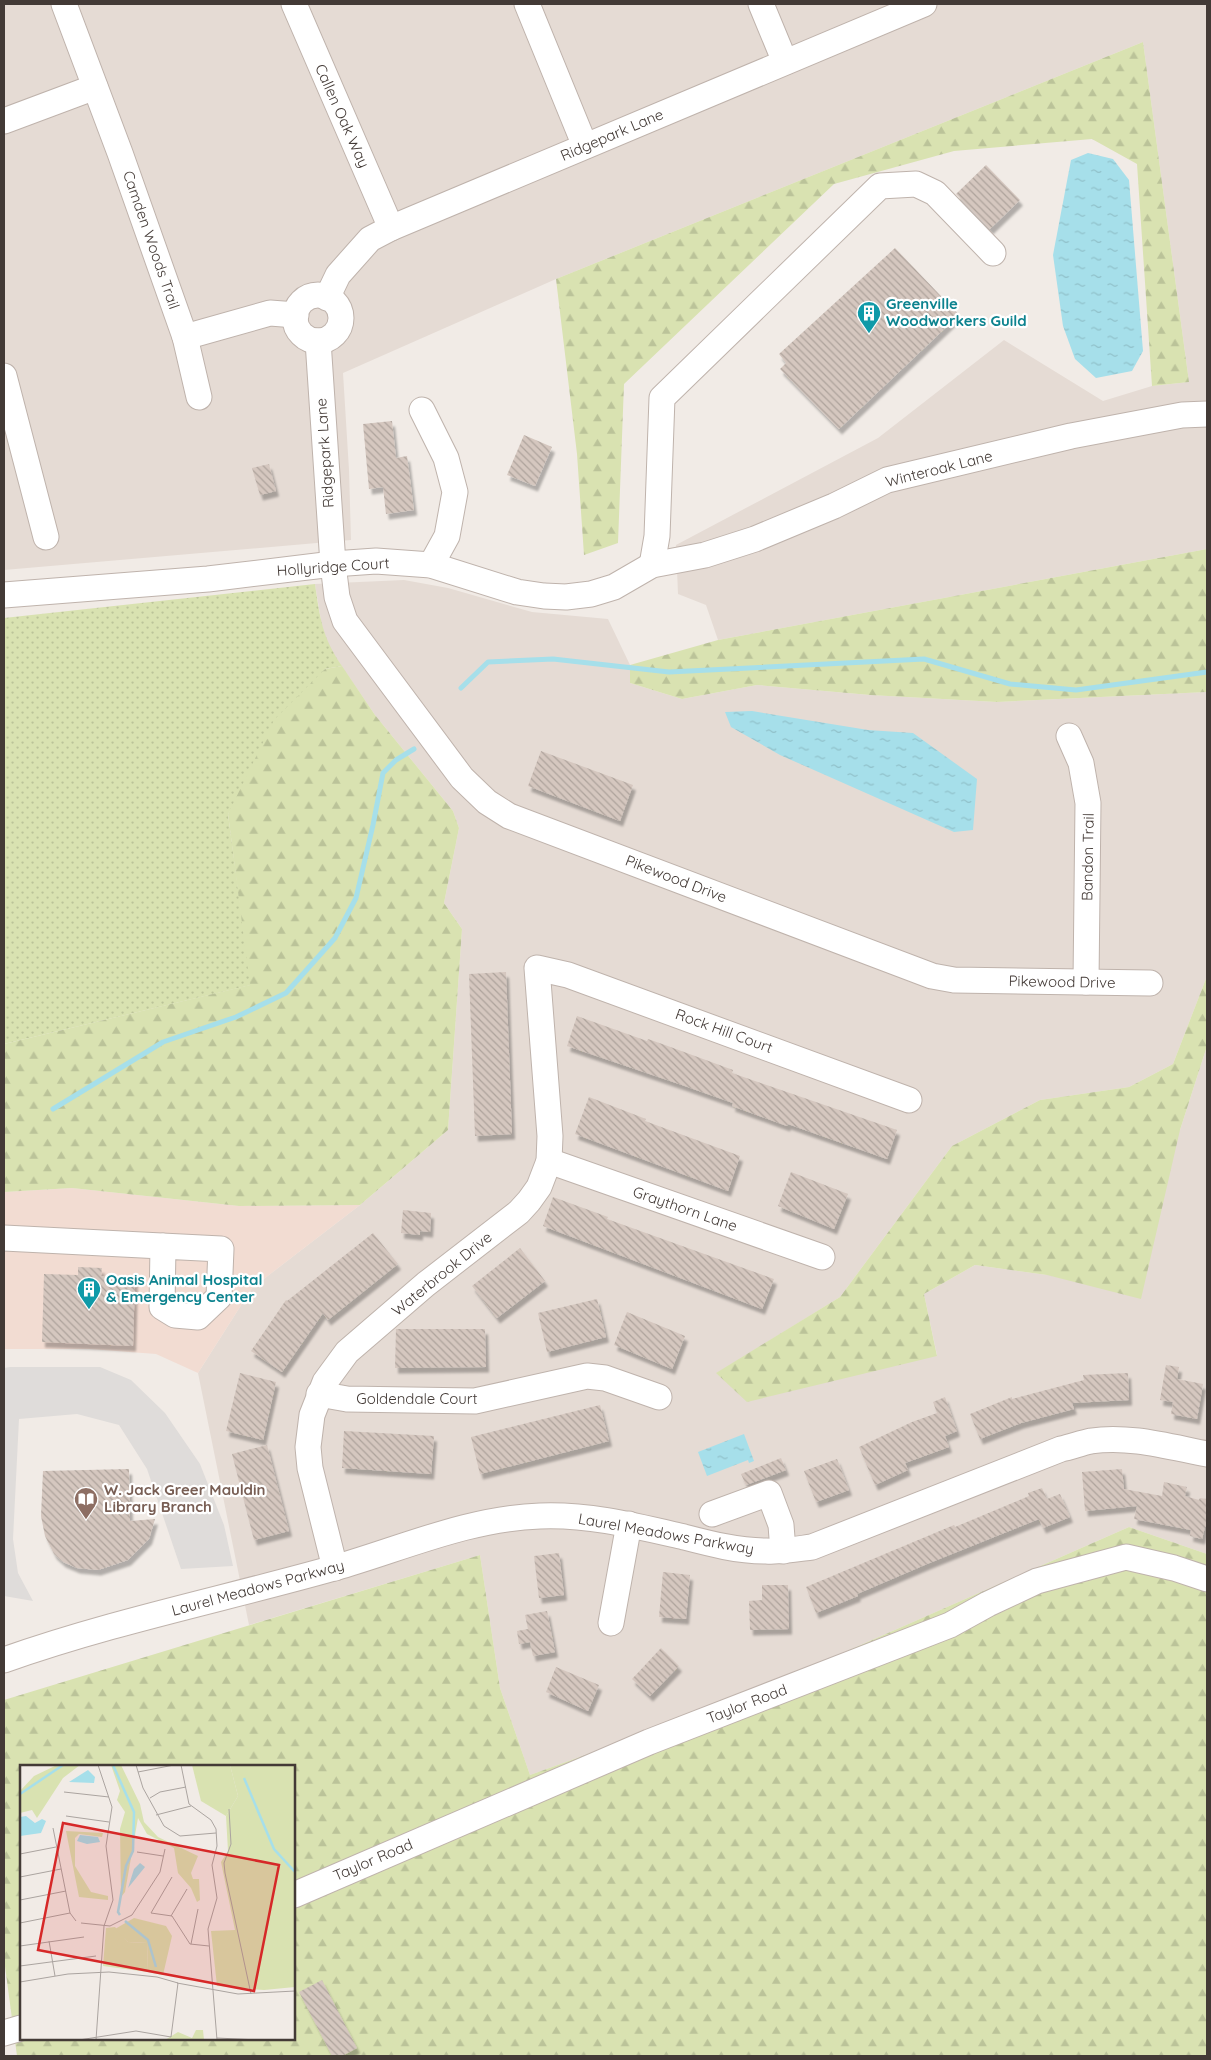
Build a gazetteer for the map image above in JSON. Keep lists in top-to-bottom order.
{
  "streets": {
    "street": [
      "Callen Oak Way",
      "Ridgepark Lane",
      "Camden Woods Trail",
      "Winteroak Lane",
      "Hollyridge Court",
      "Bandon Trail",
      "Pikewood Drive",
      "Rock Hill Court",
      "Graythorn Lane",
      "Waterbrook Drive",
      "Goldendale Court",
      "Laurel Meadows Parkway",
      "Taylor Road"
    ]
  },
  "crossings": [
    ["Callen Oak Way", "Ridgepark Lane"],
    ["Ridgepark Lane", "Hollyridge Court"],
    ["Ridgepark Lane", "Pikewood Drive"],
    ["Winteroak Lane", "Hollyridge Court"],
    ["Hollyridge Court", "Pikewood Drive"],
    ["Bandon Trail", "Pikewood Drive"],
    ["Rock Hill Court", "Waterbrook Drive"],
    ["Graythorn Lane", "Waterbrook Drive"],
    ["Waterbrook Drive", "Goldendale Court"],
    ["Waterbrook Drive", "Laurel Meadows Parkway"]
  ],
  "places": {
    "building": ["Greenville Woodworkers Guild", "Oasis Animal Hospital & Emergency Center"],
    "library": ["W. Jack Greer Mauldin Library Branch"]
  }
}
